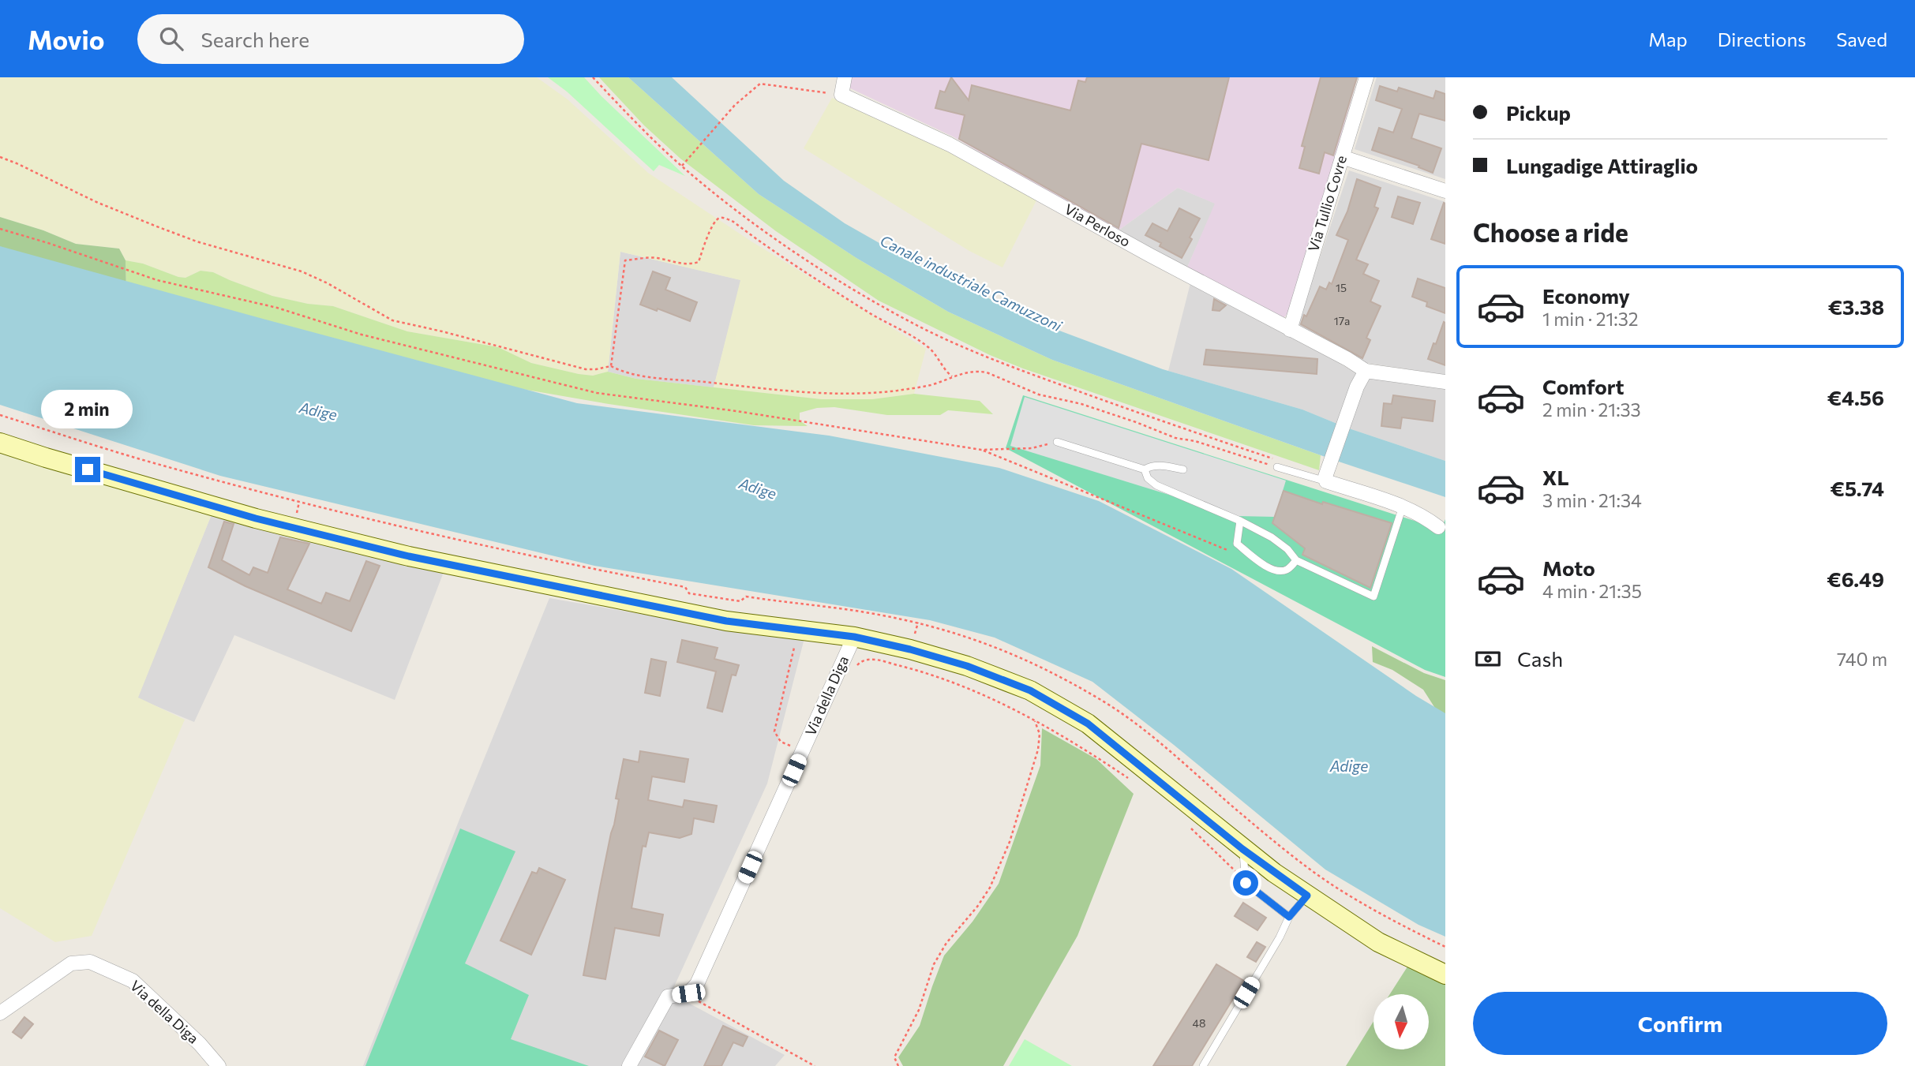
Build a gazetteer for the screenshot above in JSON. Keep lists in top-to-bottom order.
{
  "streets": {
    "street": ["Via Tullio Covre", "Via Perloso", "Via della Diga"]
  },
  "crossings": [
    ["Via Tullio Covre", "Via Perloso"]
  ],
  "water": ["Canale industriale Camuzzoni", "Adige"],
  "house_numbers": ["15", "17a", "48"],
  "north": "bottom",
  "page": {
    "header": "Movio",
    "search": "Search here",
    "nav": ["Map", "Directions", "Saved"],
    "banner": ["Pickup", "Lungadige Attiraglio"],
    "heading": "Choose a ride",
    "list": [
      {
        "name": "Economy",
        "note": "1 min · 21:32",
        "value": "€3.38"
      },
      {
        "name": "Comfort",
        "note": "2 min · 21:33",
        "value": "€4.56"
      },
      {
        "name": "XL",
        "note": "3 min · 21:34",
        "value": "€5.74"
      },
      {
        "name": "Moto",
        "note": "4 min · 21:35",
        "value": "€6.49"
      }
    ],
    "bubble": "2 min",
    "pay": ["Cash", "740 m"],
    "buttons": "Confirm"
  }
}
